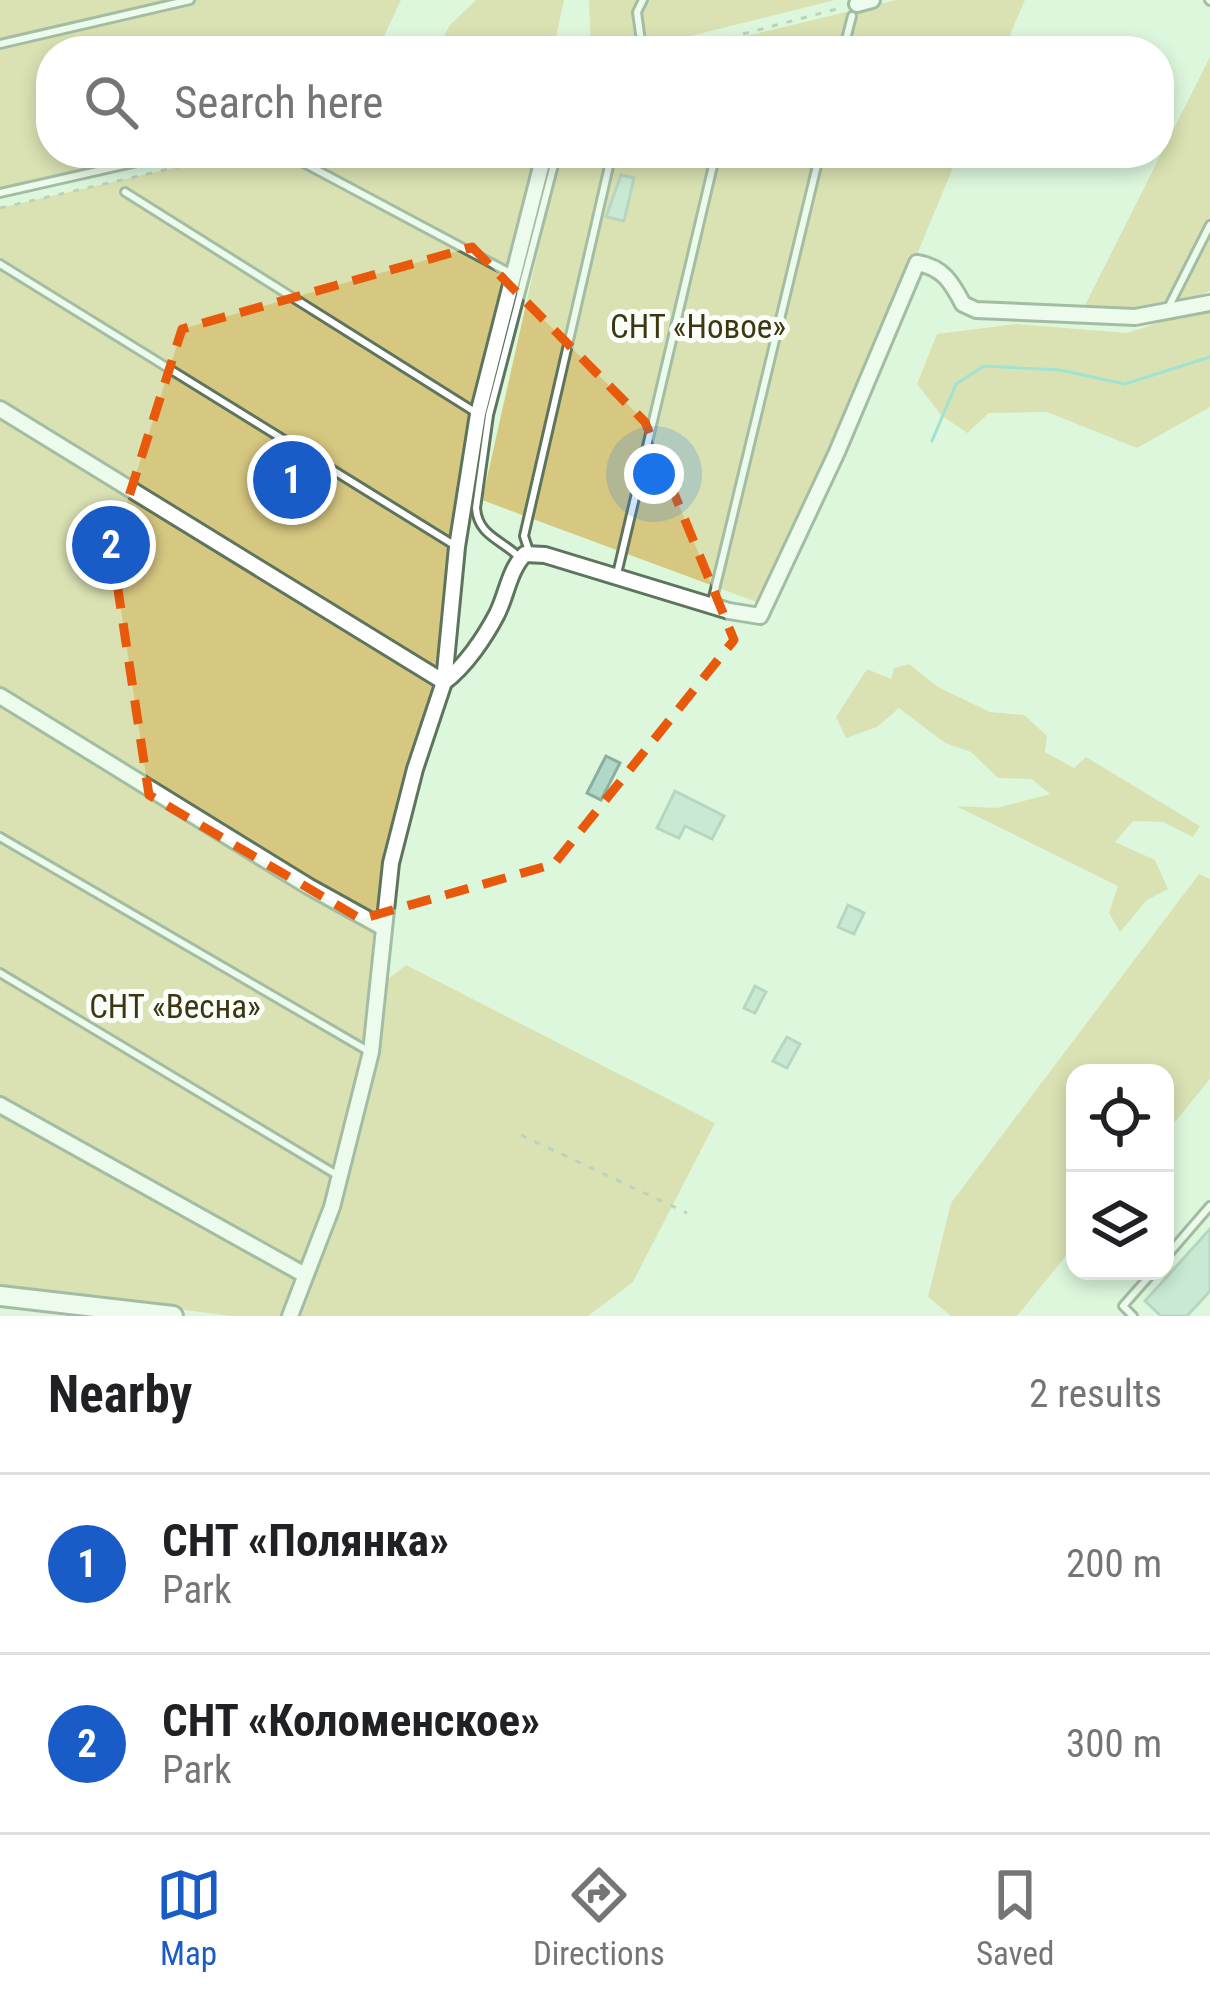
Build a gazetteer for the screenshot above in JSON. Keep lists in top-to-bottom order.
{
  "parks": ["СНТ «Новое»", "СНТ «Весна»"],
  "page": {
    "search": "Search here",
    "pins": ["1", "2"],
    "heading": ["Nearby", "2 results"],
    "list": [
      {
        "mark": "1",
        "name": "СНТ «Полянка»",
        "note": "Park",
        "value": "200 m"
      },
      {
        "mark": "2",
        "name": "СНТ «Коломенское»",
        "note": "Park",
        "value": "300 m"
      }
    ],
    "nav": ["Map", "Directions", "Saved"]
  }
}
